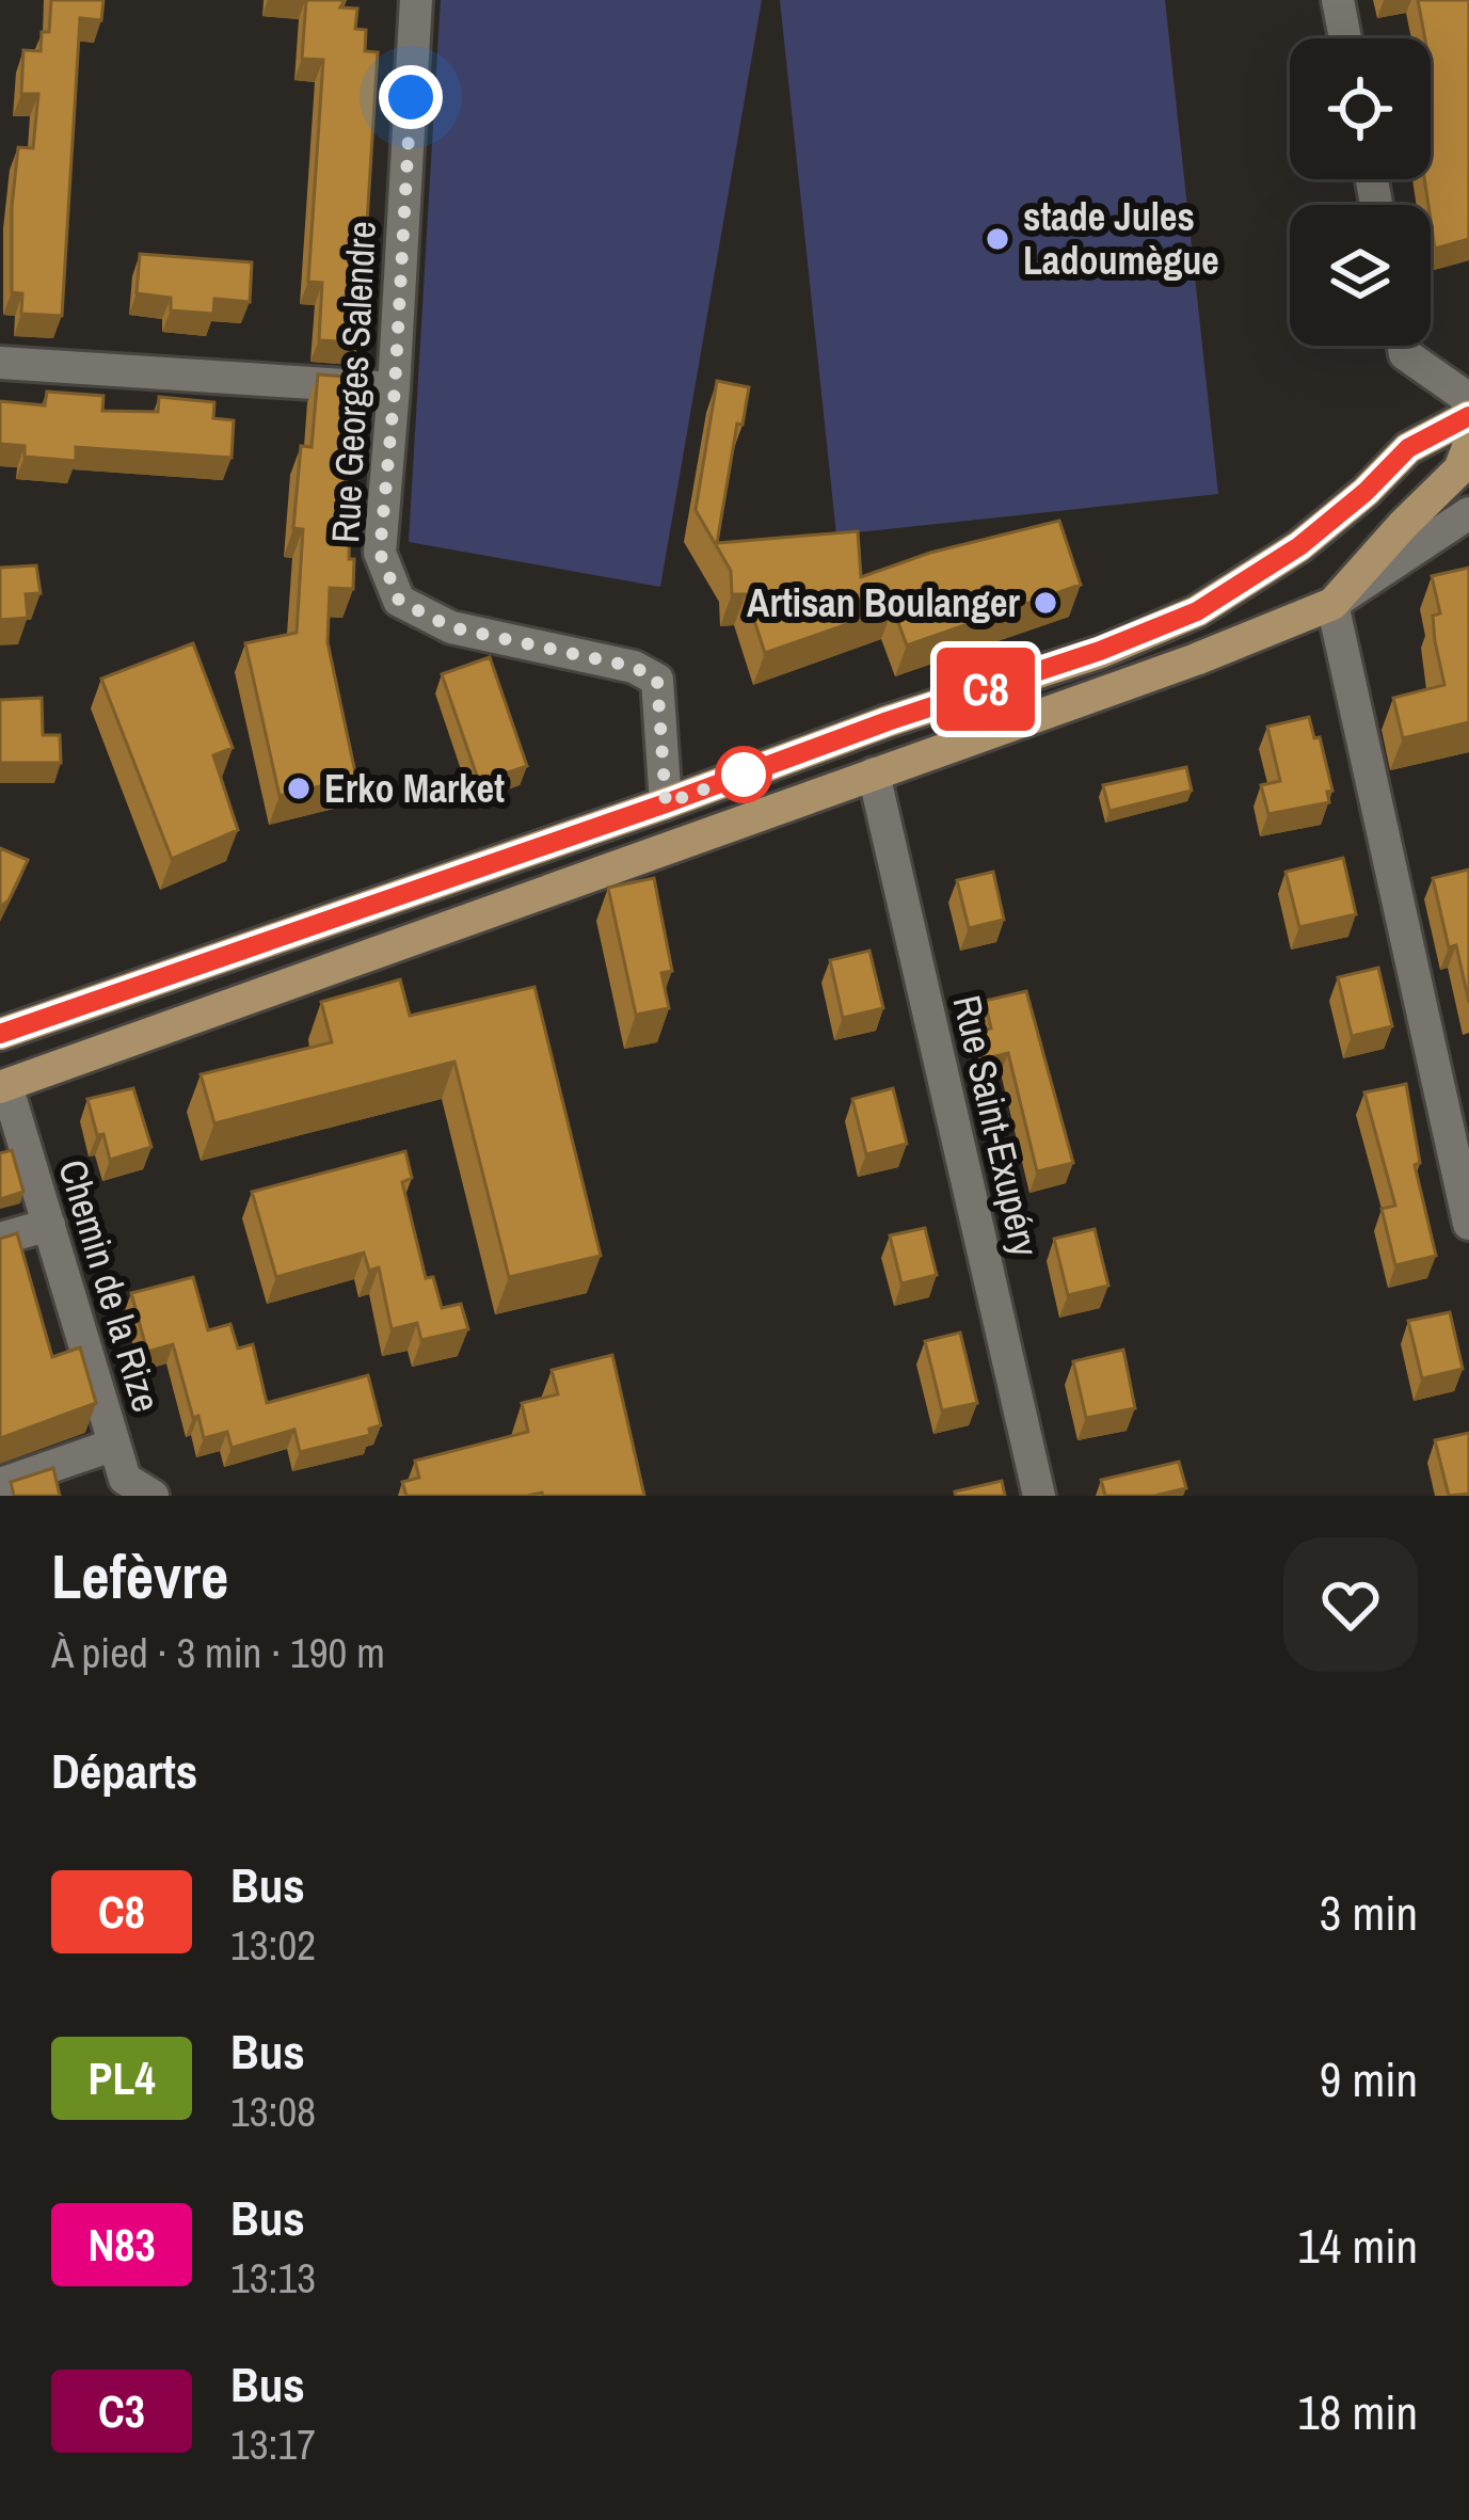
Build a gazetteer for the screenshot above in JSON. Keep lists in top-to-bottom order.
{
  "streets": {
    "street": ["Rue Georges Salendre", "Rue Saint-Exupéry", "Chemin de la Rize"]
  },
  "places": ["stade Jules Ladoumègue", "Artisan Boulanger", "Erko Market"],
  "lines": ["bus line C8"],
  "page": {
    "on_map": "C8",
    "heading": [
      ["Lefèvre", "À pied · 3 min · 190 m"],
      "Départs"
    ],
    "list": [
      {
        "mark": "C8",
        "name": "Bus",
        "note": "13:02",
        "value": "3 min"
      },
      {
        "mark": "PL4",
        "name": "Bus",
        "note": "13:08",
        "value": "9 min"
      },
      {
        "mark": "N83",
        "name": "Bus",
        "note": "13:13",
        "value": "14 min"
      },
      {
        "mark": "C3",
        "name": "Bus",
        "note": "13:17",
        "value": "18 min"
      }
    ]
  }
}
